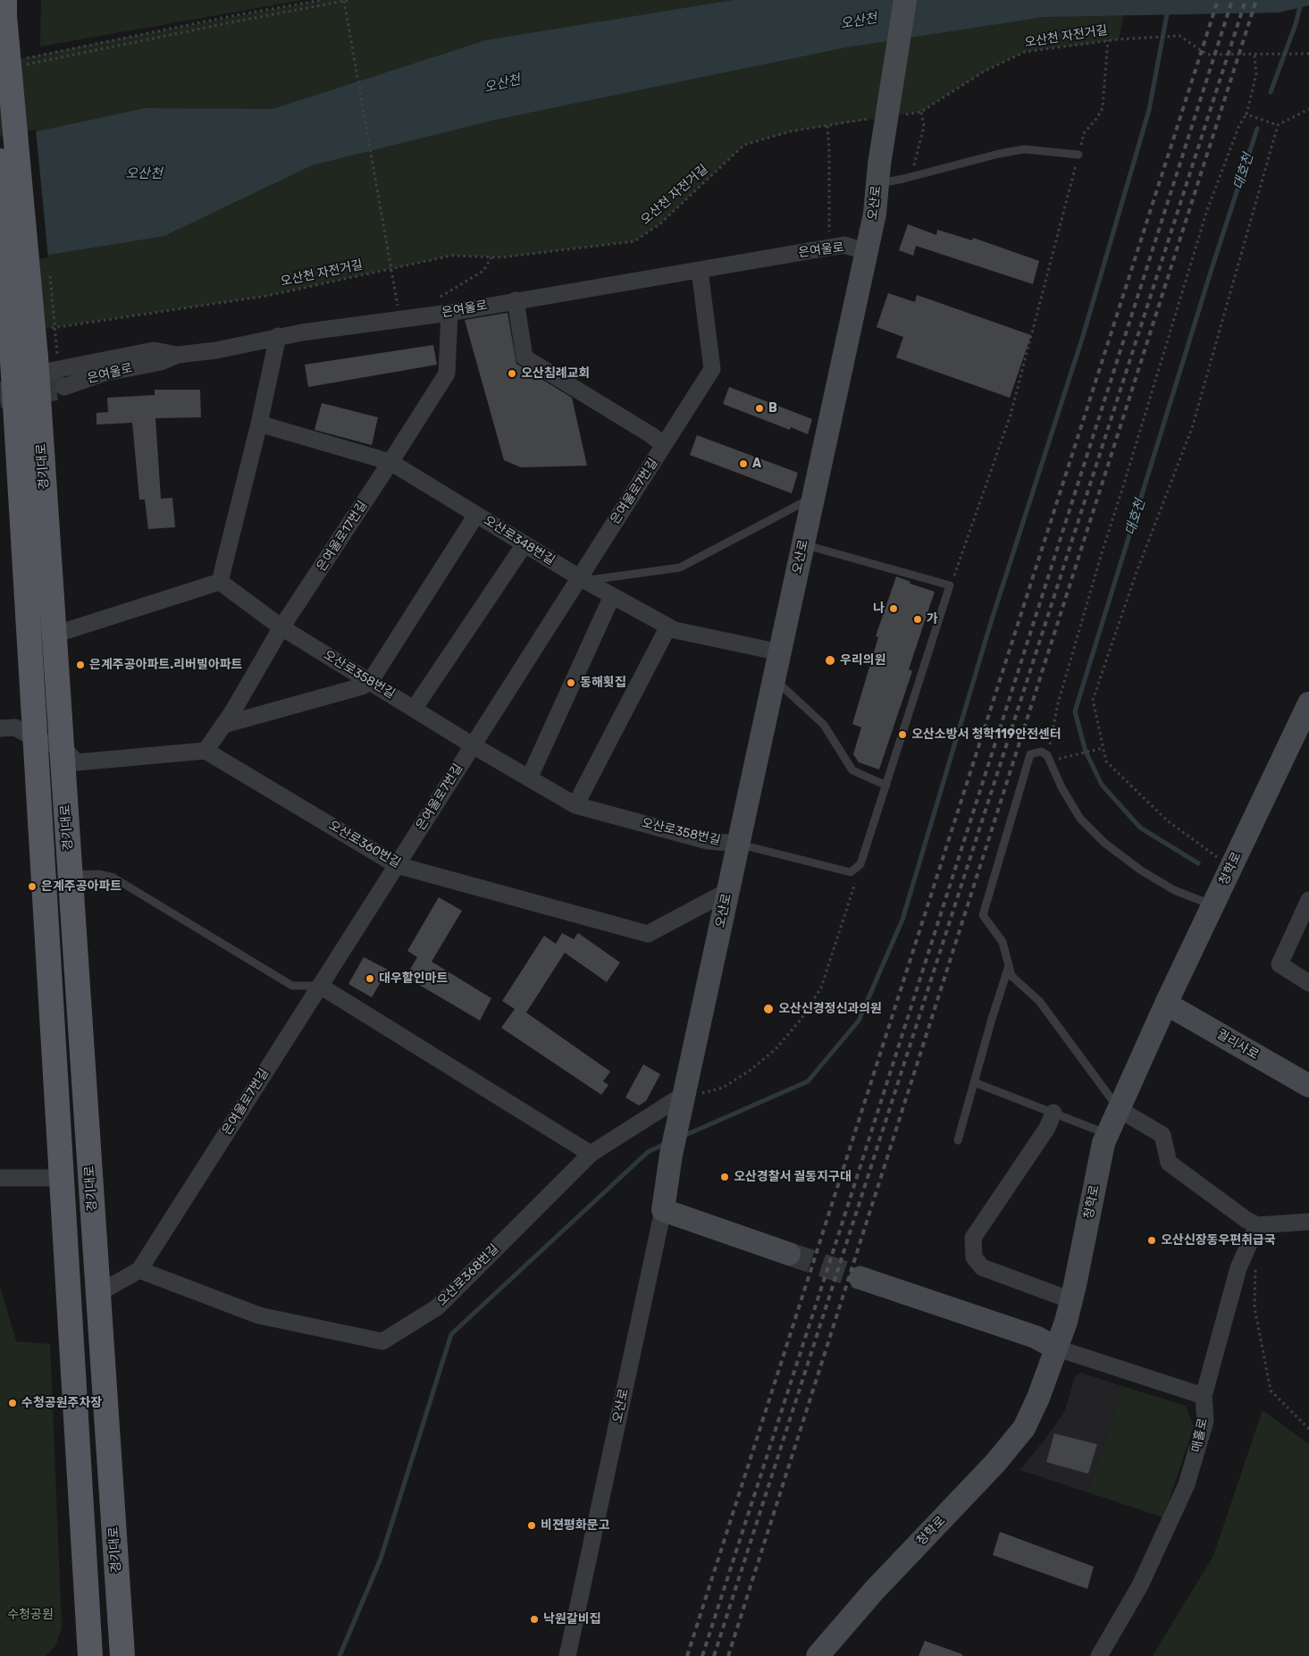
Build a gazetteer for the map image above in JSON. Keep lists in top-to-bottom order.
{
  "streets": {
    "main road": ["경기대로"],
    "street": [
      "오산로",
      "은여울로",
      "은여울로7번길",
      "은여울로17번길",
      "오산로348번길",
      "오산로358번길",
      "오산로360번길",
      "청학로",
      "궐리사로",
      "오산로368번길",
      "매홀로"
    ],
    "path": ["오산천 자전거길"]
  },
  "crossings": [
    ["오산로", "은여울로"],
    ["오산로", "오산로348번길"],
    ["오산로", "오산로358번길"],
    ["오산로", "오산로360번길"],
    ["오산로", "오산로368번길"],
    ["은여울로", "은여울로7번길"],
    ["은여울로", "은여울로17번길"],
    ["경기대로", "은여울로7번길"],
    ["은여울로7번길", "오산로348번길"],
    ["은여울로7번길", "오산로358번길"],
    ["은여울로7번길", "오산로360번길"],
    ["은여울로7번길", "오산로368번길"],
    ["은여울로17번길", "오산로348번길"],
    ["은여울로17번길", "오산로358번길"],
    ["은여울로17번길", "오산로360번길"],
    ["청학로", "궐리사로"]
  ],
  "water": ["오산천", "대호천"],
  "parks": ["수청공원"],
  "places": [
    "오산침례교회",
    "B",
    "A",
    "나",
    "가",
    "우리의원",
    "은계주공아파트.리버빌아파트",
    "동해횟집",
    "오산소방서 청학119안전센터",
    "은계주공아파트",
    "대우할인마트",
    "오산신경정신과의원",
    "오산경찰서 궐동지구대",
    "오산신장동우편취급국",
    "수청공원주차장",
    "비젼평화문고",
    "낙원갈비집"
  ]
}
